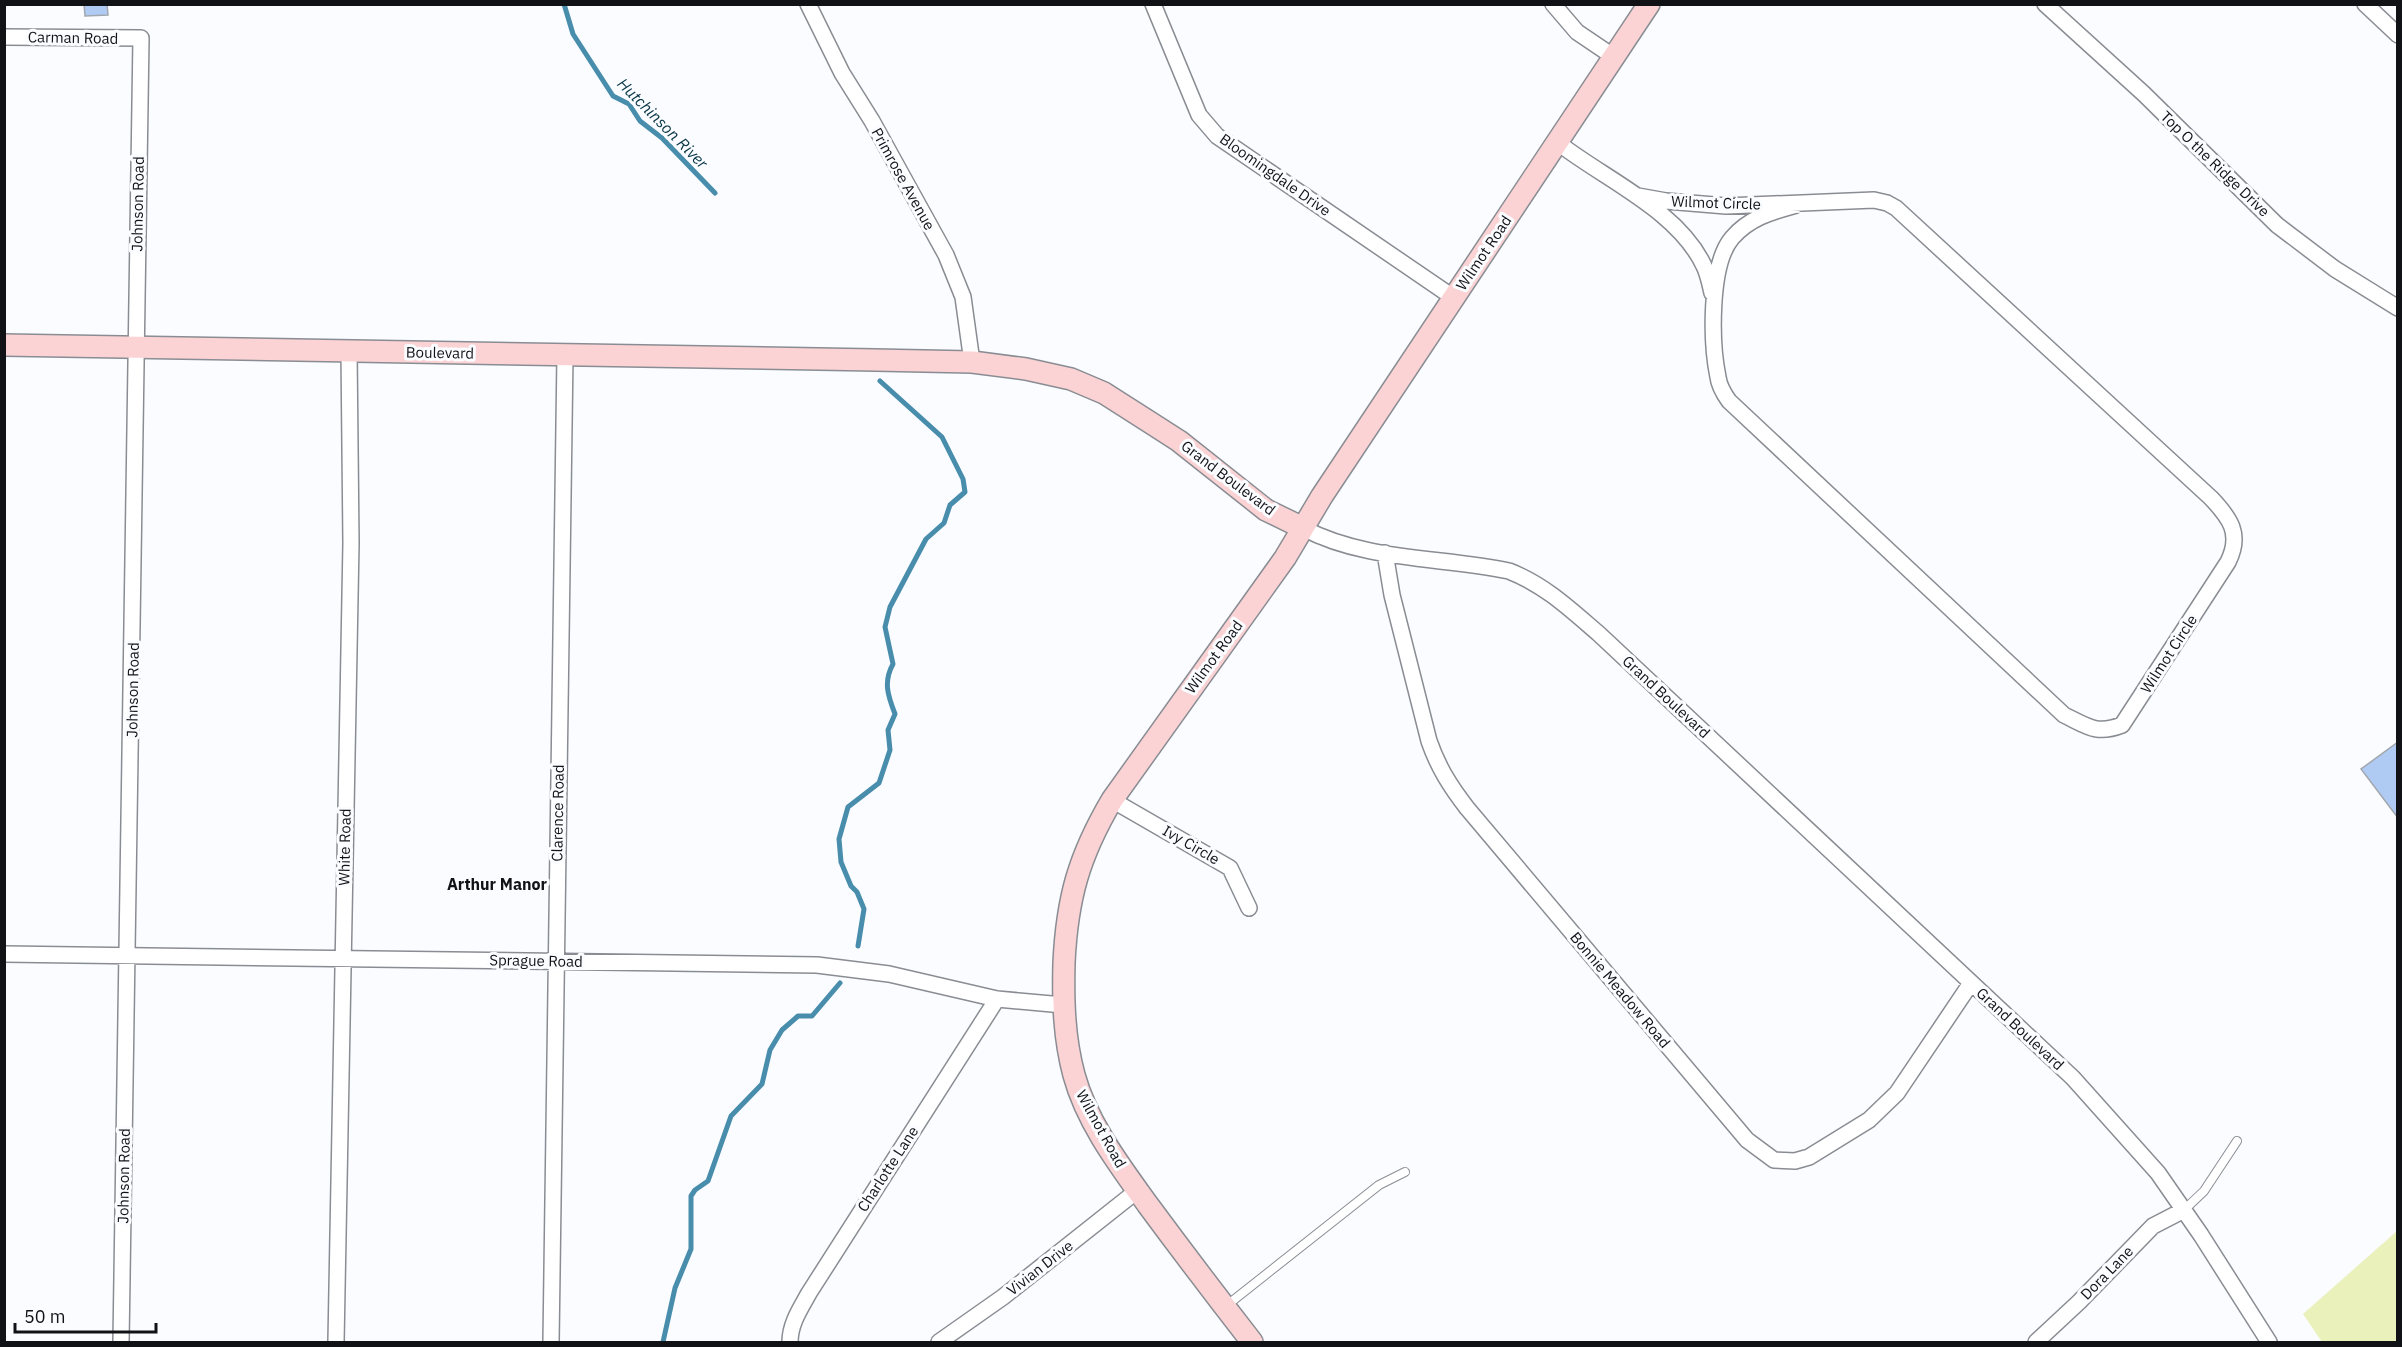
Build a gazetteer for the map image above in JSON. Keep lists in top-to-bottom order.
{
  "streets": {
    "street": [
      "Carman Road",
      "Top O the Ridge Drive",
      "Bloomingdale Drive",
      "Primrose Avenue",
      "Wilmot Circle",
      "Johnson Road",
      "Wilmot Road",
      "Boulevard",
      "Grand Boulevard",
      "Clarence Road",
      "Ivy Circle",
      "White Road",
      "Sprague Road",
      "Bonnie Meadow Road",
      "Charlotte Lane",
      "Vivian Drive",
      "Dora Lane"
    ]
  },
  "crossings": [
    ["Carman Road", "Johnson Road"],
    ["Bloomingdale Drive", "Wilmot Road"],
    ["Primrose Avenue", "Grand Boulevard"],
    ["Wilmot Circle", "Wilmot Road"],
    ["Johnson Road", "Boulevard"],
    ["Johnson Road", "Sprague Road"],
    ["Wilmot Road", "Grand Boulevard"],
    ["Wilmot Road", "Ivy Circle"],
    ["Wilmot Road", "Sprague Road"],
    ["Wilmot Road", "Vivian Drive"],
    ["Boulevard", "Grand Boulevard"],
    ["Boulevard", "Clarence Road"],
    ["Boulevard", "White Road"],
    ["Grand Boulevard", "Bonnie Meadow Road"],
    ["Grand Boulevard", "Dora Lane"],
    ["Clarence Road", "Sprague Road"],
    ["White Road", "Sprague Road"],
    ["Sprague Road", "Charlotte Lane"]
  ],
  "districts": ["Arthur Manor"],
  "water": ["Hutchinson River"],
  "scale_bar": "50 m"
}
